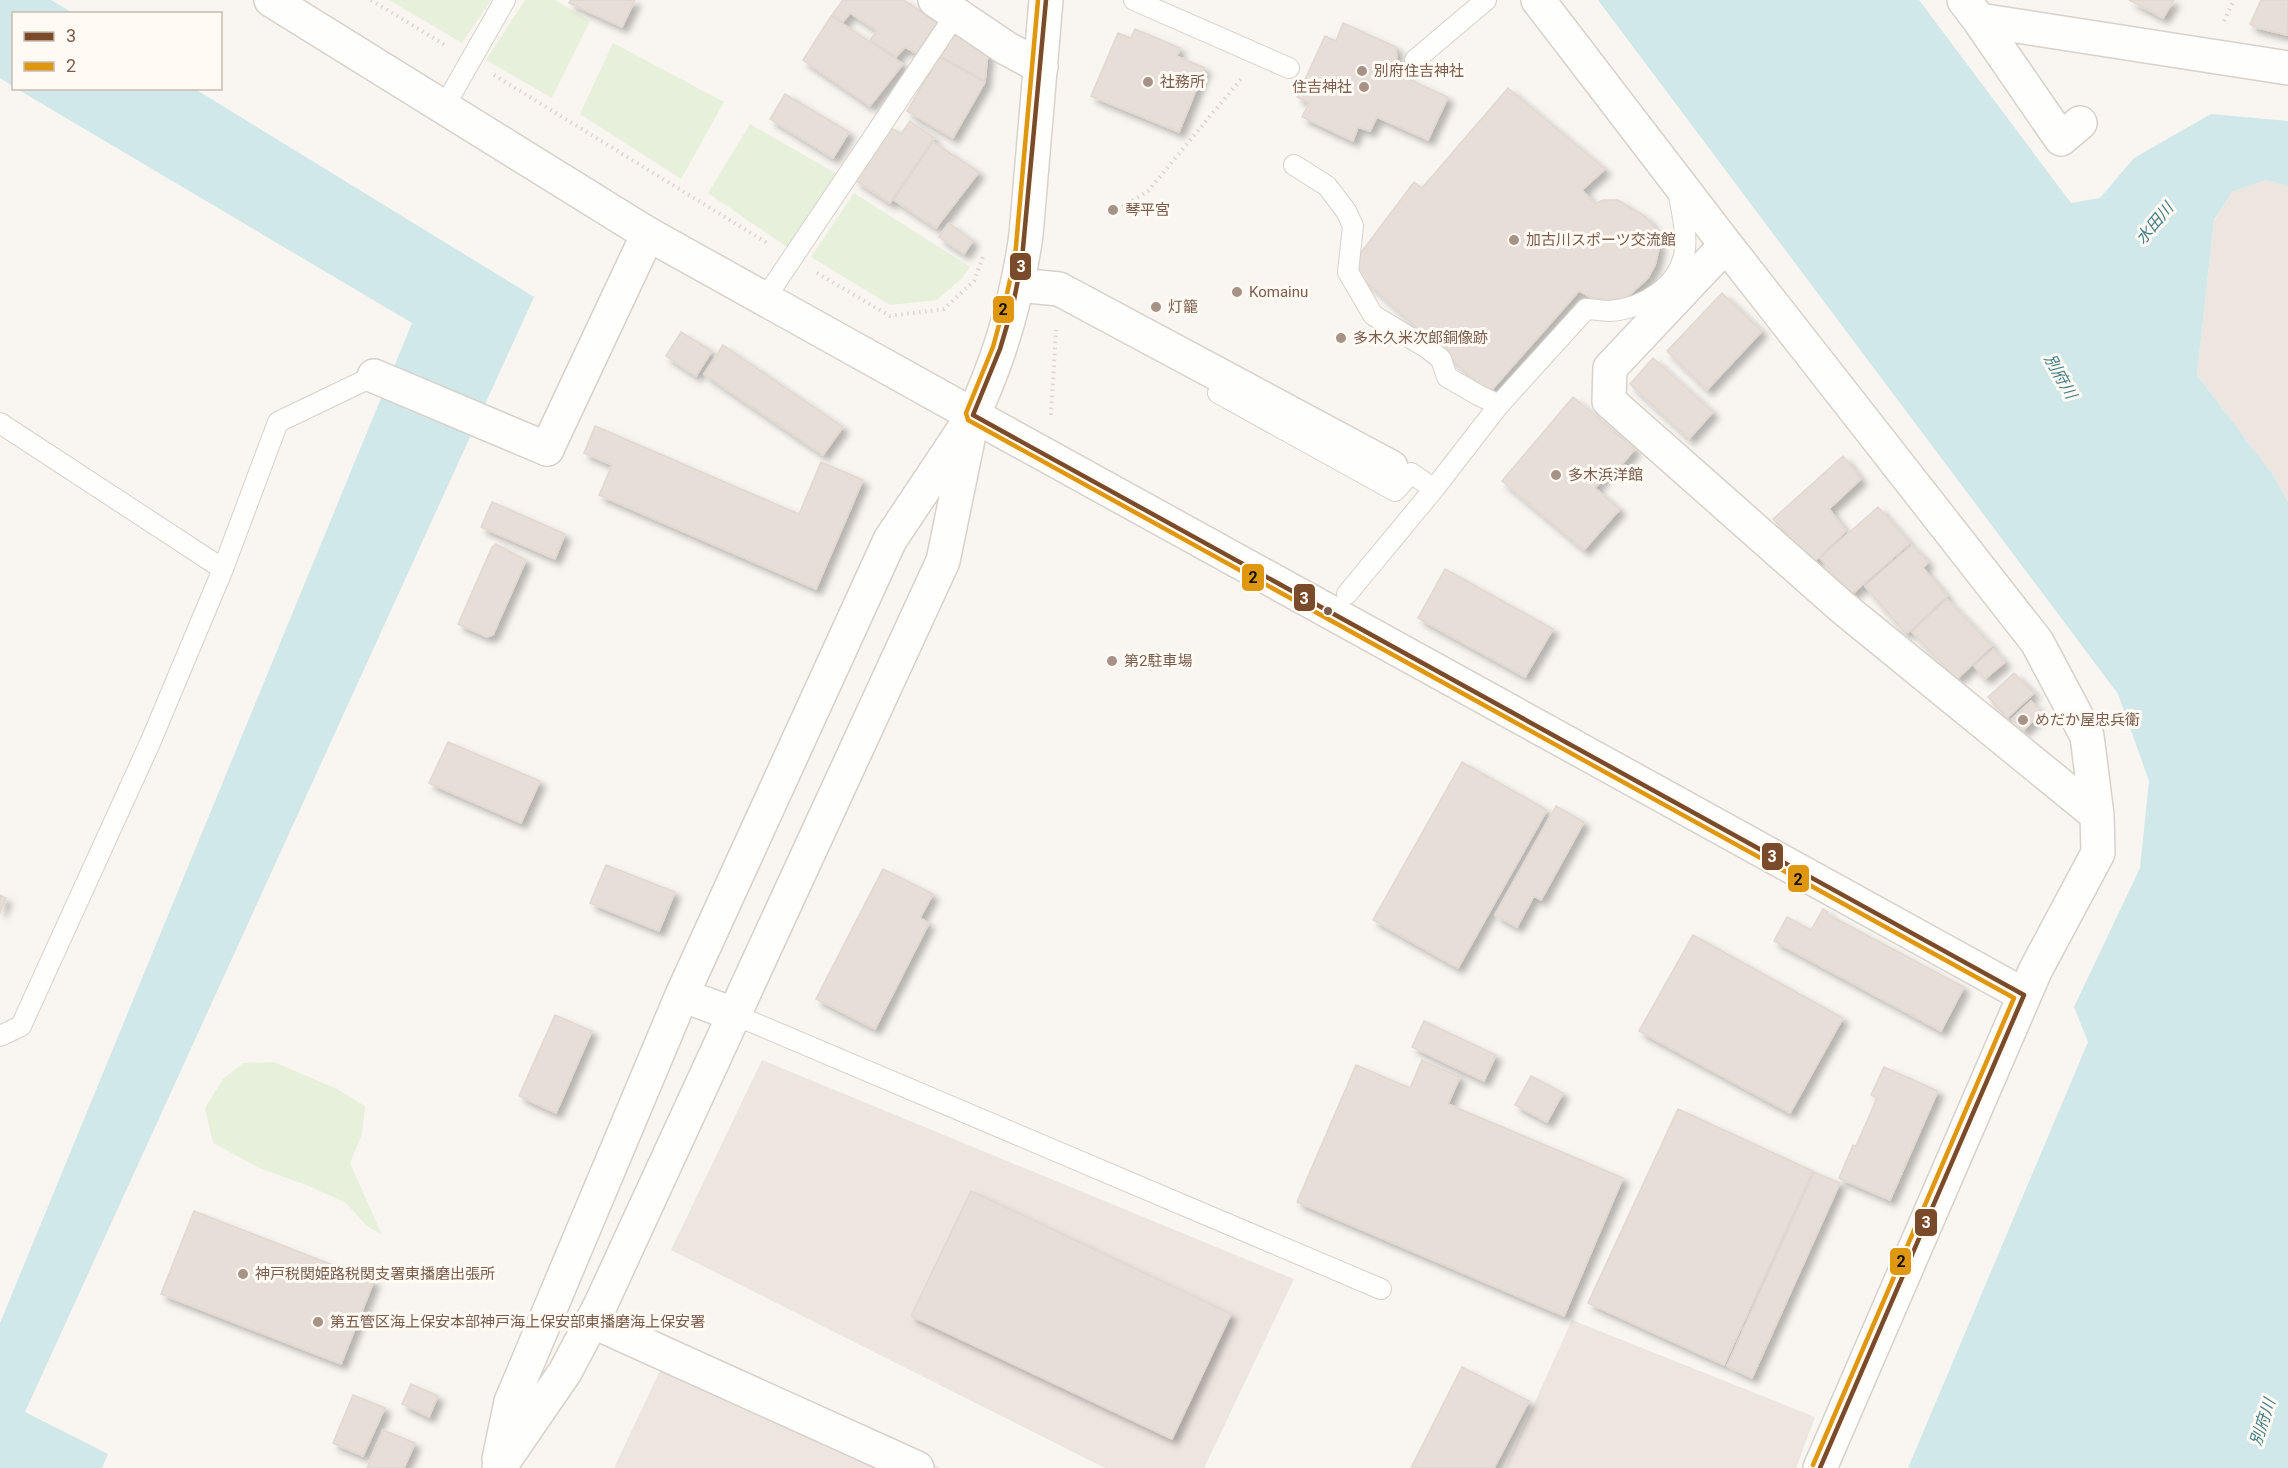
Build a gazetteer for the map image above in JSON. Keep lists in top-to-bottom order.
{
  "water": ["水田川", "別府川"],
  "places": [
    "別府住吉神社",
    "社務所",
    "住吉神社",
    "琴平宮",
    "加古川スポーツ交流館",
    "Komainu",
    "灯籠",
    "多木久米次郎銅像跡",
    "多木浜洋館",
    "第2駐車場",
    "めだか屋忠兵衛",
    "神戸税関姫路税関支署東播磨出張所",
    "第五管区海上保安本部神戸海上保安部東播磨海上保安署"
  ],
  "lines": ["transit line 3", "transit line 2"],
  "legend": ["3", "2"]
}
